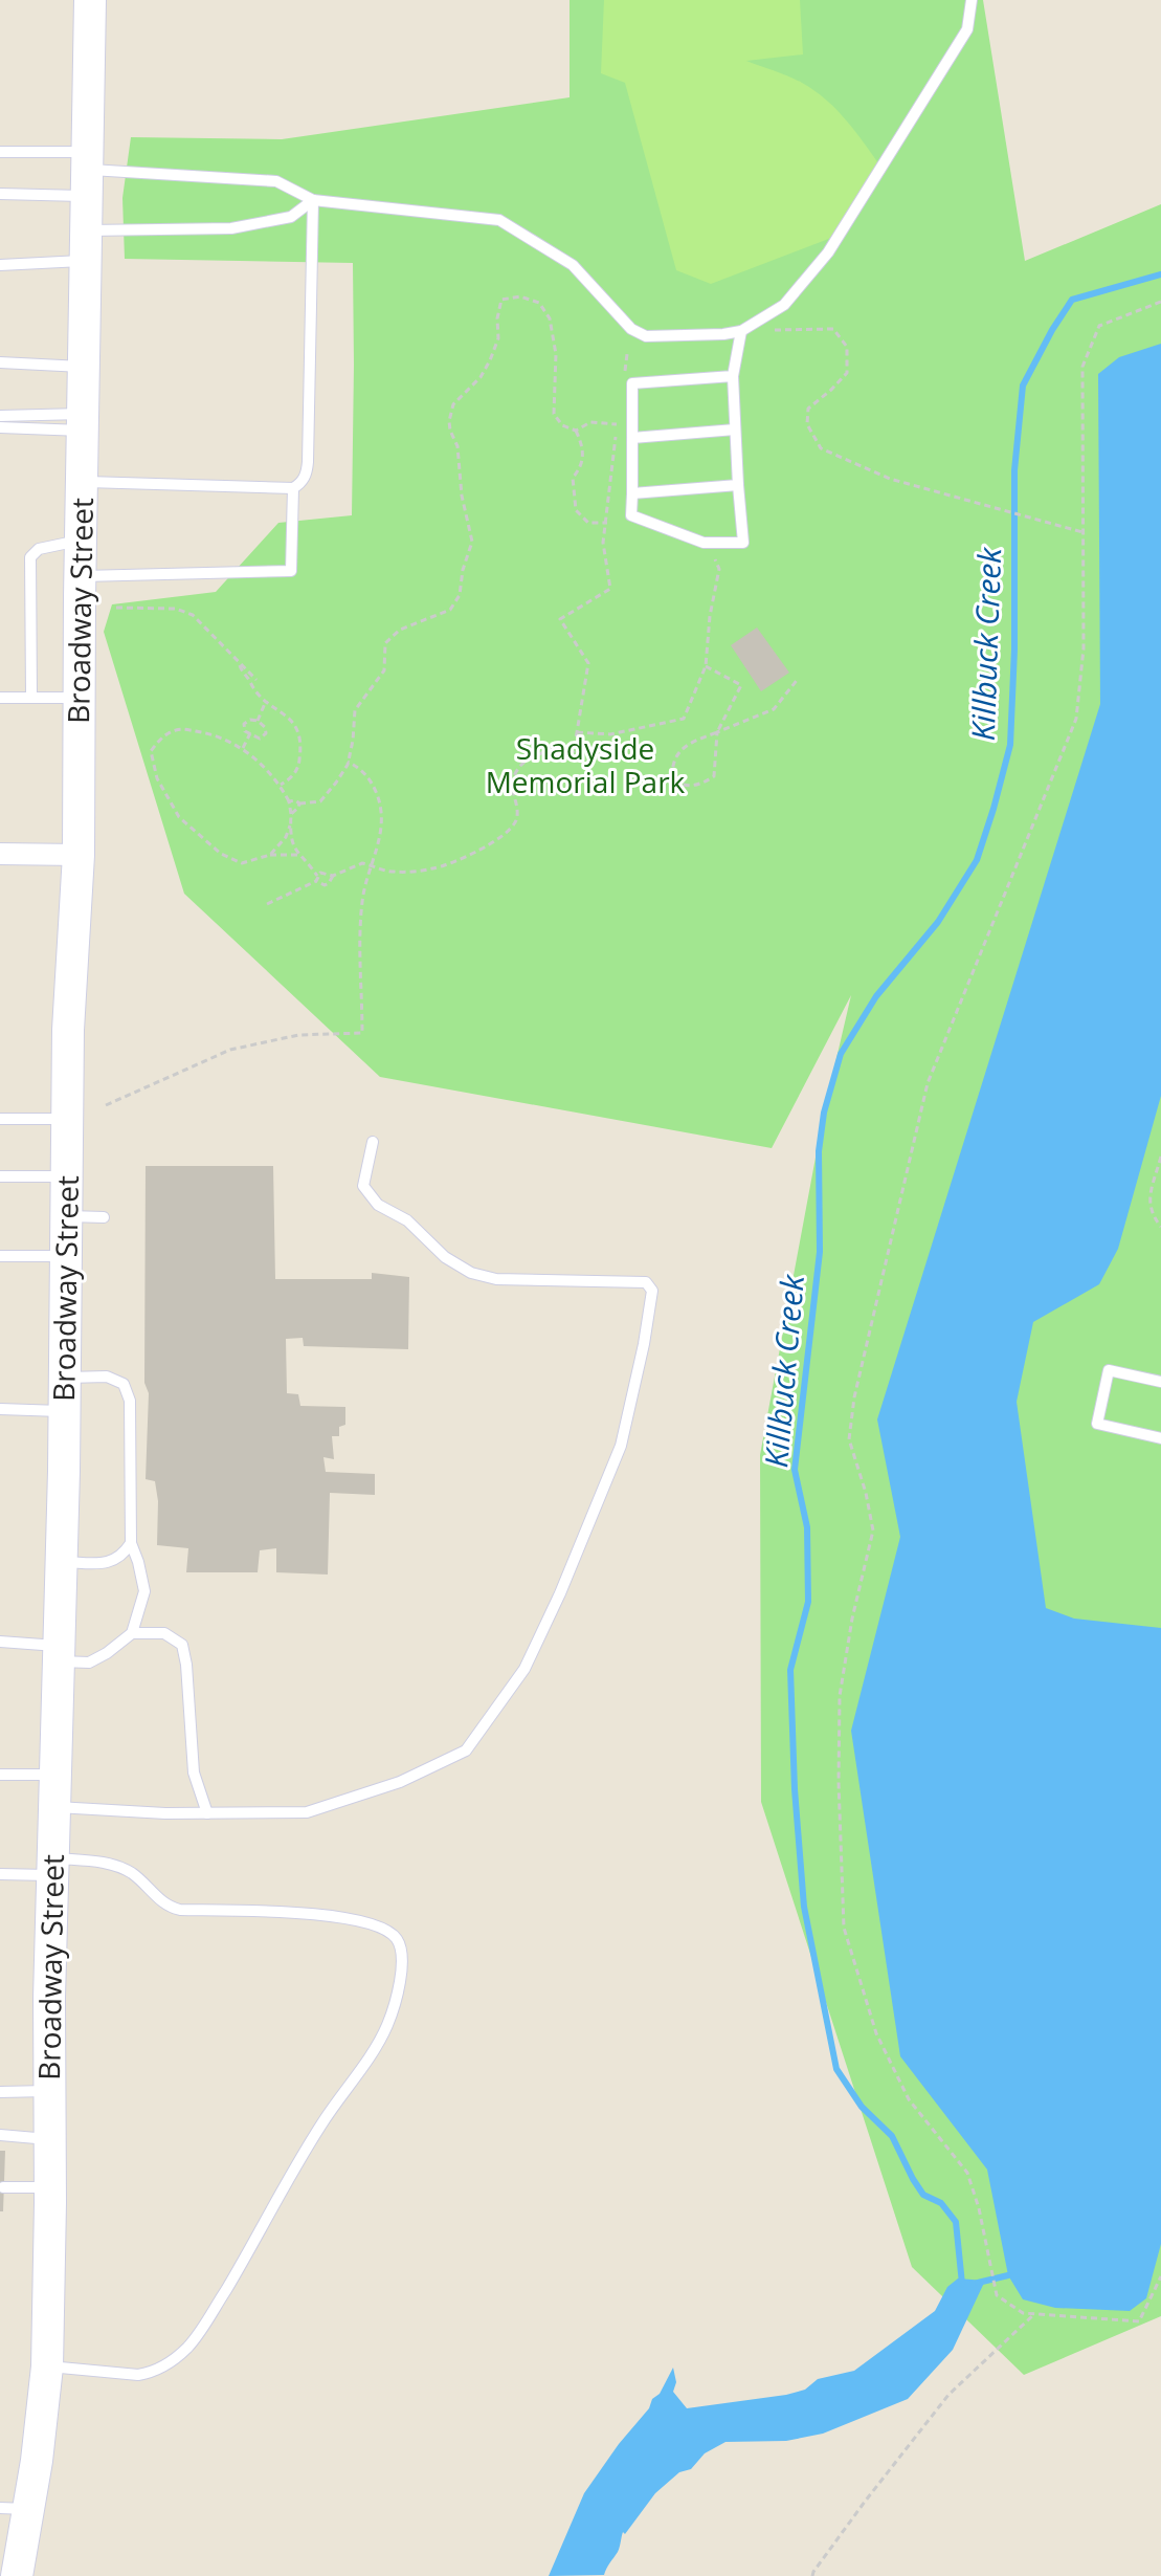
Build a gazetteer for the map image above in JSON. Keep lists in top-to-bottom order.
{
  "streets": {
    "main road": ["Broadway Street"]
  },
  "water": ["Killbuck Creek"],
  "parks": ["Shadyside Memorial Park"]
}
